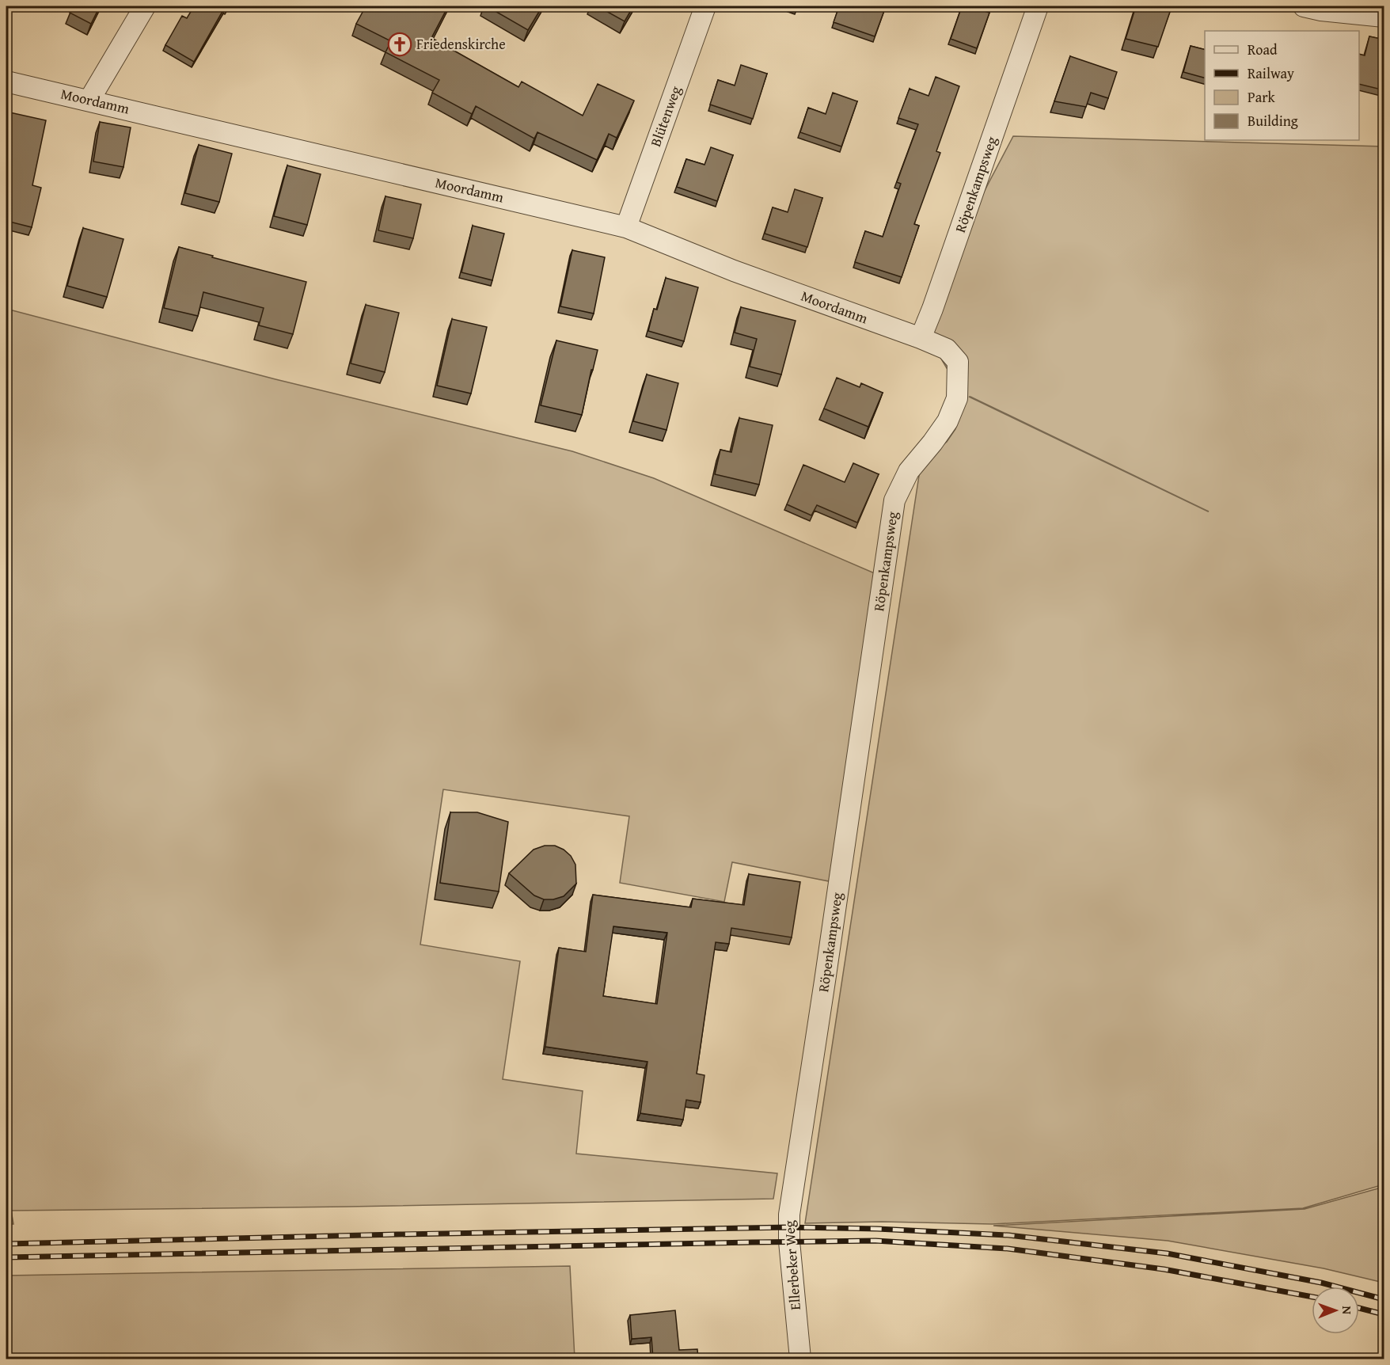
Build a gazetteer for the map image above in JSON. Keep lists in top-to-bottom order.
{
  "streets": {
    "street": [
      "Moordamm",
      "Blütenweg",
      "Röpenkampsweg",
      "Ellerbeker Weg"
    ]
  },
  "crossings": [
    ["Moordamm", "Blütenweg"],
    ["Moordamm", "Röpenkampsweg"],
    ["Röpenkampsweg", "Ellerbeker Weg"]
  ],
  "places": {
    "church": ["Friedenskirche"]
  },
  "legend": [
    "Road",
    "Railway",
    "Park",
    "Building"
  ],
  "north": "right"
}
